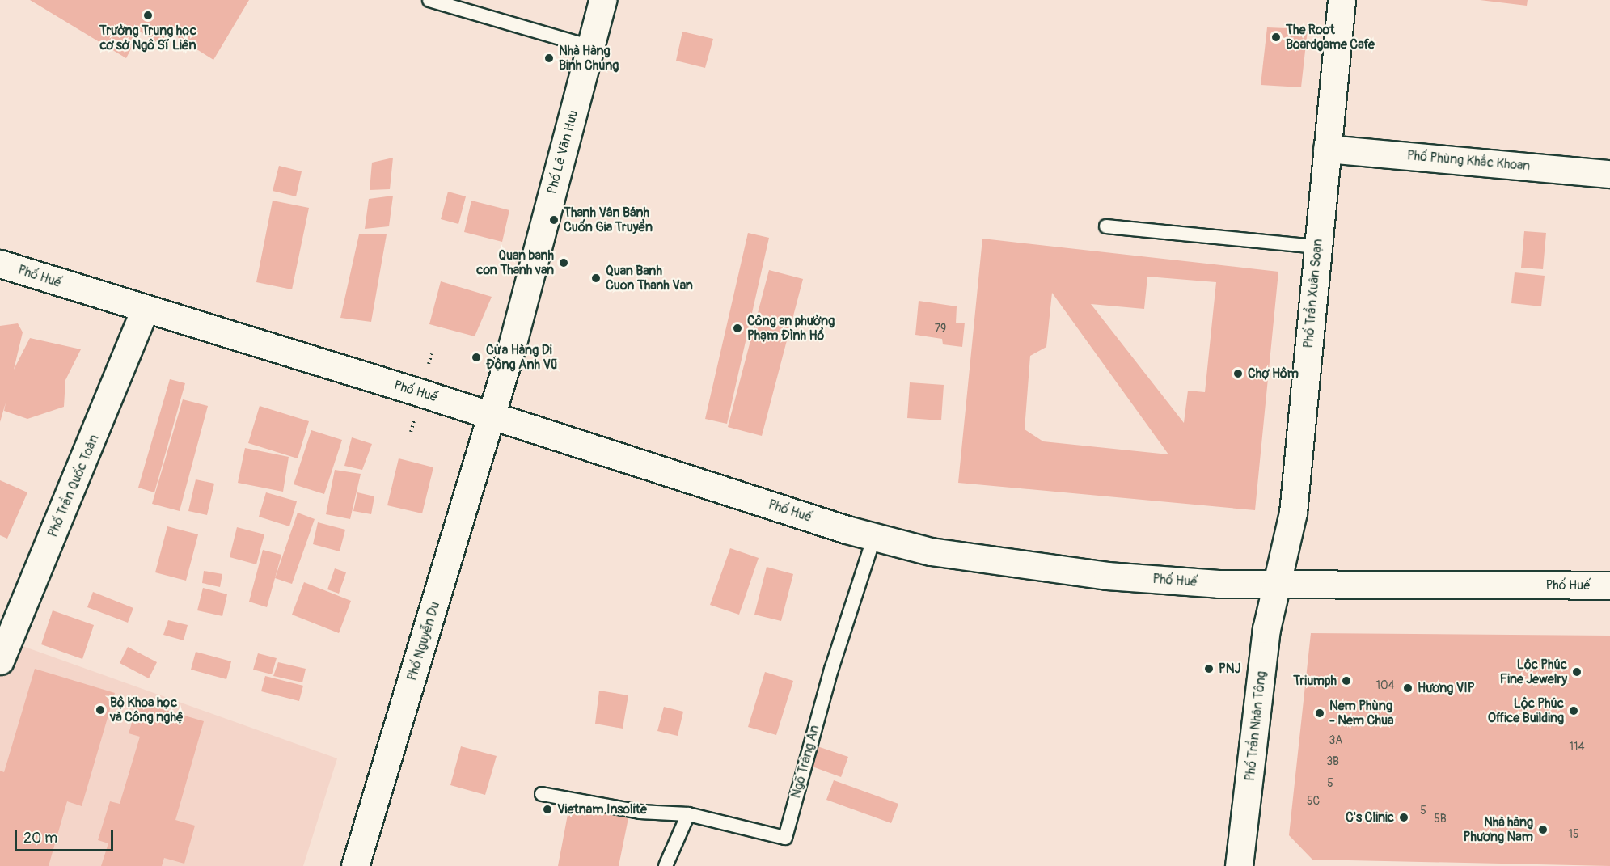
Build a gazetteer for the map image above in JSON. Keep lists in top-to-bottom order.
{
  "streets": {
    "street": [
      "Phố Lê Văn Hưu",
      "Phố Phùng Khắc Khoan",
      "Phố Huế",
      "Phố Trần Xuân Soạn",
      "Phố Trần Quốc Toản",
      "Phố Nguyễn Du",
      "Phố Trần Nhân Tông"
    ],
    "lane": ["Ngõ Tràng An"]
  },
  "crossings": [
    ["Phố Lê Văn Hưu", "Phố Huế"],
    ["Phố Lê Văn Hưu", "Phố Nguyễn Du"],
    ["Phố Phùng Khắc Khoan", "Phố Trần Xuân Soạn"],
    ["Phố Huế", "Phố Trần Xuân Soạn"],
    ["Phố Huế", "Phố Trần Quốc Toản"],
    ["Phố Huế", "Phố Nguyễn Du"],
    ["Phố Huế", "Phố Trần Nhân Tông"],
    ["Phố Huế", "Ngõ Tràng An"],
    ["Phố Trần Xuân Soạn", "Phố Trần Nhân Tông"]
  ],
  "places": [
    "Trường Trung học cơ sở Ngô Sĩ Liên",
    "The Root Boardgame Cafe",
    "Nhà Hàng Binh Chung",
    "Thanh Vân Bánh Cuốn Gia Truyền",
    "Quan banh con Thanh van",
    "Quan Banh Cuon Thanh Van",
    "Công an phường Phạm Đình Hổ",
    "Cửa Hàng Di Động Anh Vũ",
    "Chợ Hôm",
    "PNJ",
    "Lộc Phúc Fine Jewelry",
    "Triumph",
    "Hương VIP",
    "Bộ Khoa học và Công nghệ",
    "Lộc Phúc Office Building",
    "Nem Phùng - Nem Chua",
    "Vietnam Insolite",
    "C's Clinic",
    "Nhà hàng Phương Nam"
  ],
  "house_numbers": [
    "79",
    "104",
    "3A",
    "114",
    "3B",
    "5",
    "5C",
    "5",
    "5B",
    "15"
  ],
  "scale_bar": "20 m"
}
